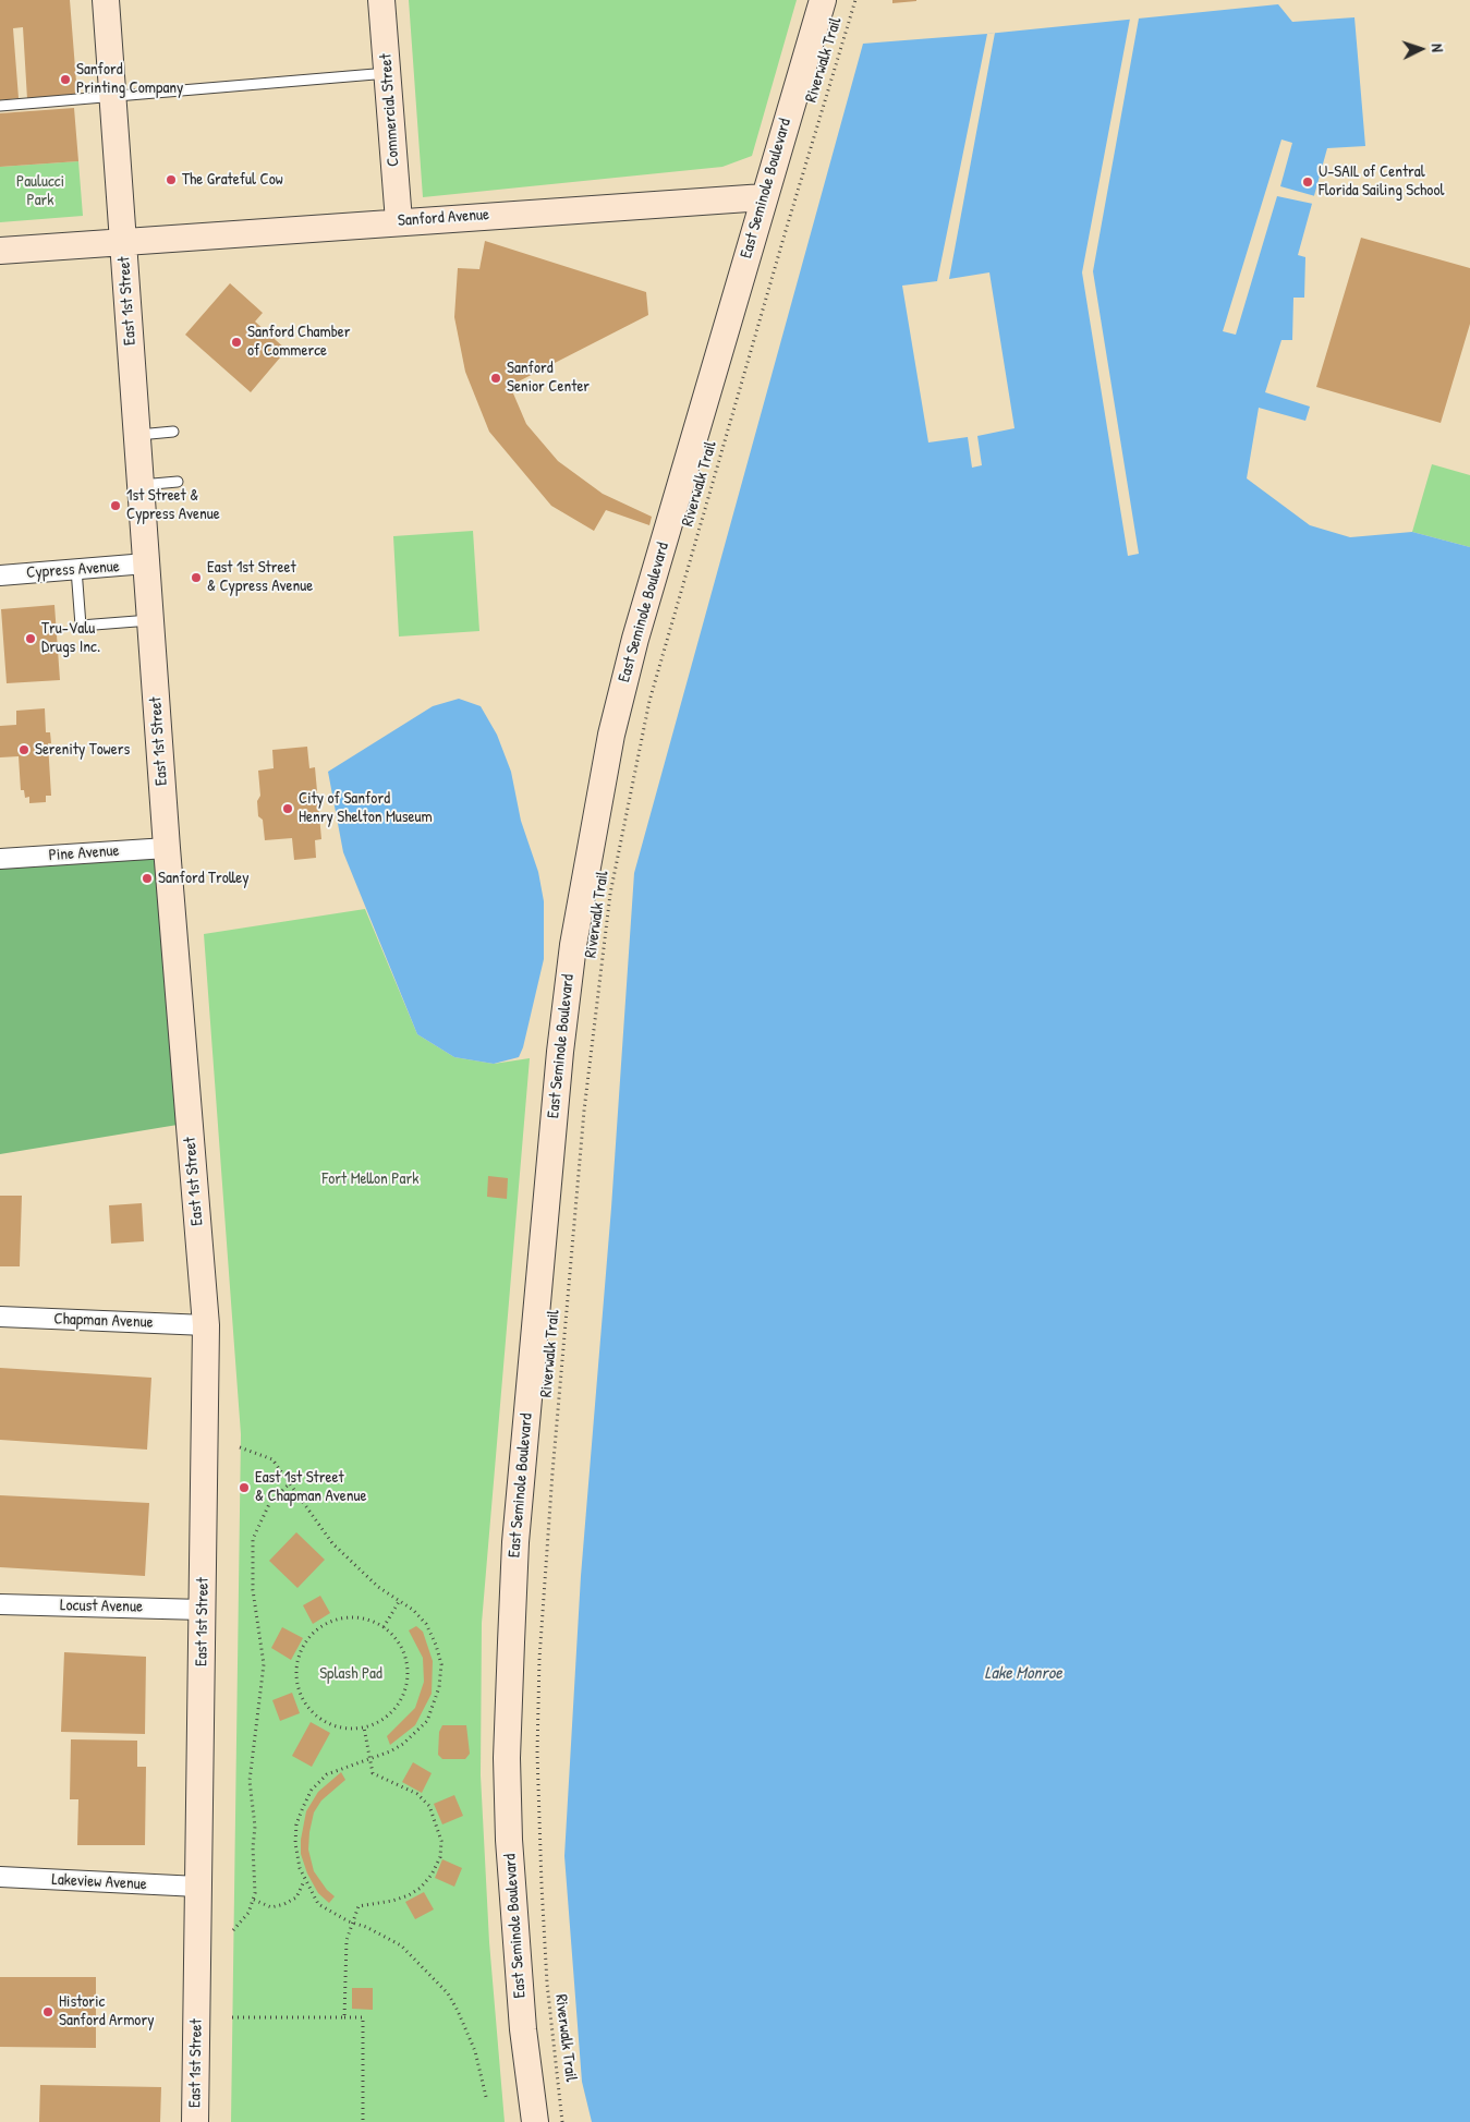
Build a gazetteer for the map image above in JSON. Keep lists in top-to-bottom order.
{
  "streets": {
    "street": [
      "Commercial Street",
      "East Seminole Boulevard",
      "Sanford Avenue",
      "East 1st Street",
      "Cypress Avenue",
      "Pine Avenue",
      "Chapman Avenue",
      "Locust Avenue",
      "Lakeview Avenue"
    ],
    "path": ["Riverwalk Trail"]
  },
  "crossings": [
    ["Commercial Street", "Sanford Avenue"],
    ["East Seminole Boulevard", "Sanford Avenue"],
    ["Sanford Avenue", "East 1st Street"],
    ["East 1st Street", "Cypress Avenue"],
    ["East 1st Street", "Pine Avenue"],
    ["East 1st Street", "Chapman Avenue"],
    ["East 1st Street", "Locust Avenue"],
    ["East 1st Street", "Lakeview Avenue"]
  ],
  "water": ["Lake Monroe"],
  "parks": ["Paulucci Park", "Fort Mellon Park", "Splash Pad"],
  "places": [
    "Sanford Printing Company",
    "The Grateful Cow",
    "U-SAIL of Central Florida Sailing School",
    "Sanford Chamber of Commerce",
    "Sanford Senior Center",
    "1st Street & Cypress Avenue",
    "East 1st Street & Cypress Avenue",
    "Tru-Valu Drugs Inc.",
    "Serenity Towers",
    "City of Sanford Henry Shelton Museum",
    "Sanford Trolley",
    "East 1st Street & Chapman Avenue",
    "Historic Sanford Armory"
  ],
  "north": "right"
}
